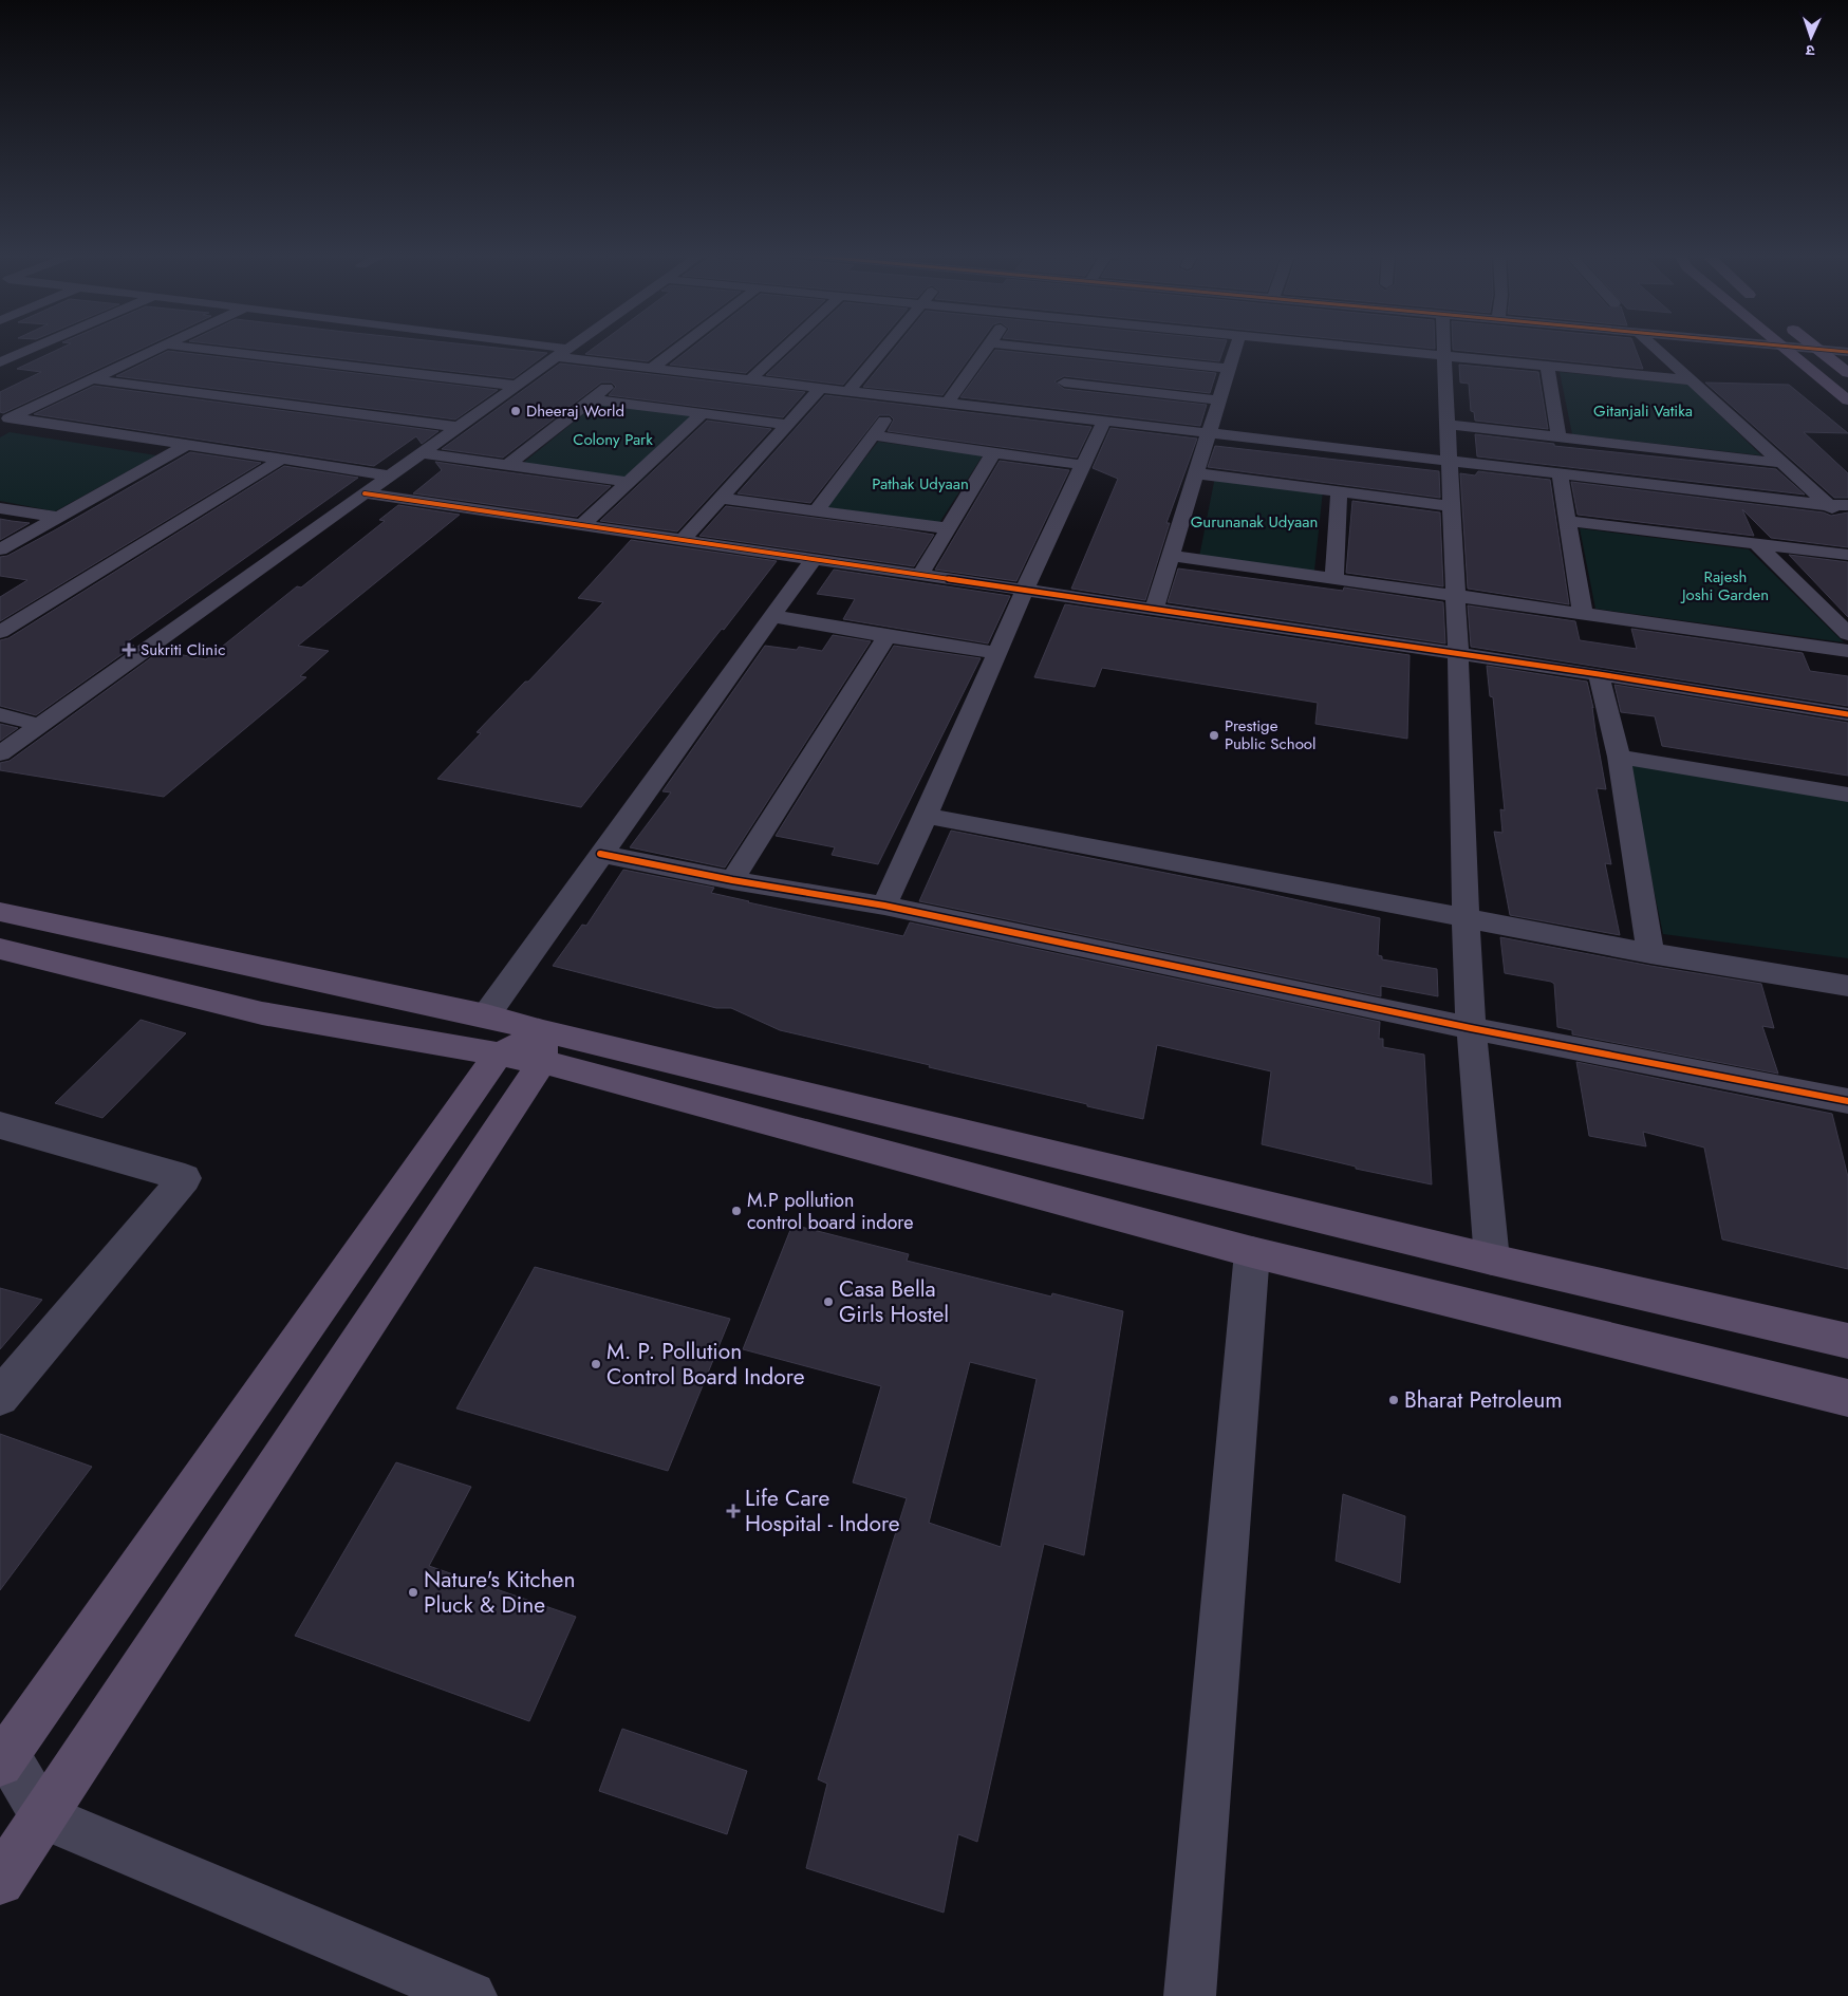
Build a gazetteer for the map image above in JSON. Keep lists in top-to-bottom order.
{
  "parks": [
    "Gitanjali Vatika",
    "Colony Park",
    "Pathak Udyaan",
    "Gurunanak Udyaan",
    "Rajesh Joshi Garden"
  ],
  "places": {
    "other": [
      "Dheeraj World",
      "Prestige Public School",
      "M.P pollution control board indore",
      "Casa Bella Girls Hostel",
      "M. P. Pollution Control Board Indore",
      "Bharat Petroleum",
      "Nature's Kitchen Pluck & Dine"
    ],
    "health": ["Sukriti Clinic", "Life Care Hospital - Indore"]
  },
  "north": "bottom"
}
